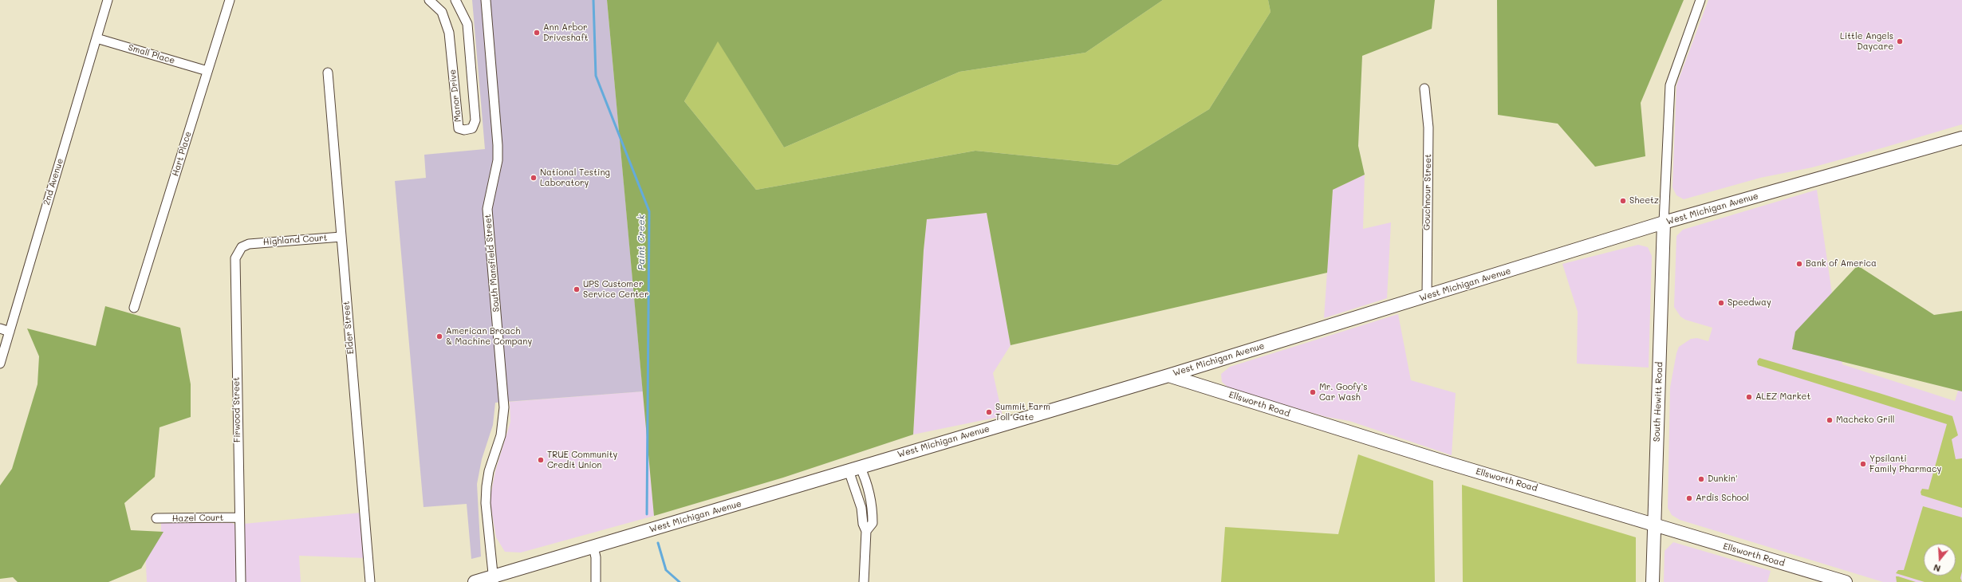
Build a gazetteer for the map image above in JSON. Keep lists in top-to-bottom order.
{
  "streets": {
    "main road": ["West Michigan Avenue", "South Hewitt Road", "Ellsworth Road"],
    "street": [
      "Small Place",
      "Manor Drive",
      "Hart Place",
      "2nd Avenue",
      "Gouchnour Street",
      "Highland Court",
      "South Mansfield Street",
      "Elder Street",
      "Firwood Street",
      "Hazel Court"
    ]
  },
  "crossings": [
    ["Small Place", "Hart Place"],
    ["Small Place", "2nd Avenue"],
    ["Gouchnour Street", "West Michigan Avenue"],
    ["West Michigan Avenue", "South Mansfield Street"],
    ["West Michigan Avenue", "South Hewitt Road"],
    ["West Michigan Avenue", "Ellsworth Road"],
    ["Highland Court", "Elder Street"],
    ["Highland Court", "Firwood Street"],
    ["South Hewitt Road", "Ellsworth Road"],
    ["Firwood Street", "Hazel Court"]
  ],
  "water": ["Paint Creek"],
  "places": [
    "Ann Arbor Driveshaft",
    "Little Angels Daycare",
    "National Testing Laboratory",
    "Sheetz",
    "Bank of America",
    "UPS Customer Service Center",
    "Speedway",
    "American Broach & Machine Company",
    "Mr. Goofy’s Car Wash",
    "ALEZ Market",
    "Summit Farm Toll Gate",
    "Macheko Grill",
    "TRUE Community Credit Union",
    "Ypsilanti Family Pharmacy",
    "Dunkin'",
    "Ardis School"
  ],
  "north": "bottom"
}
